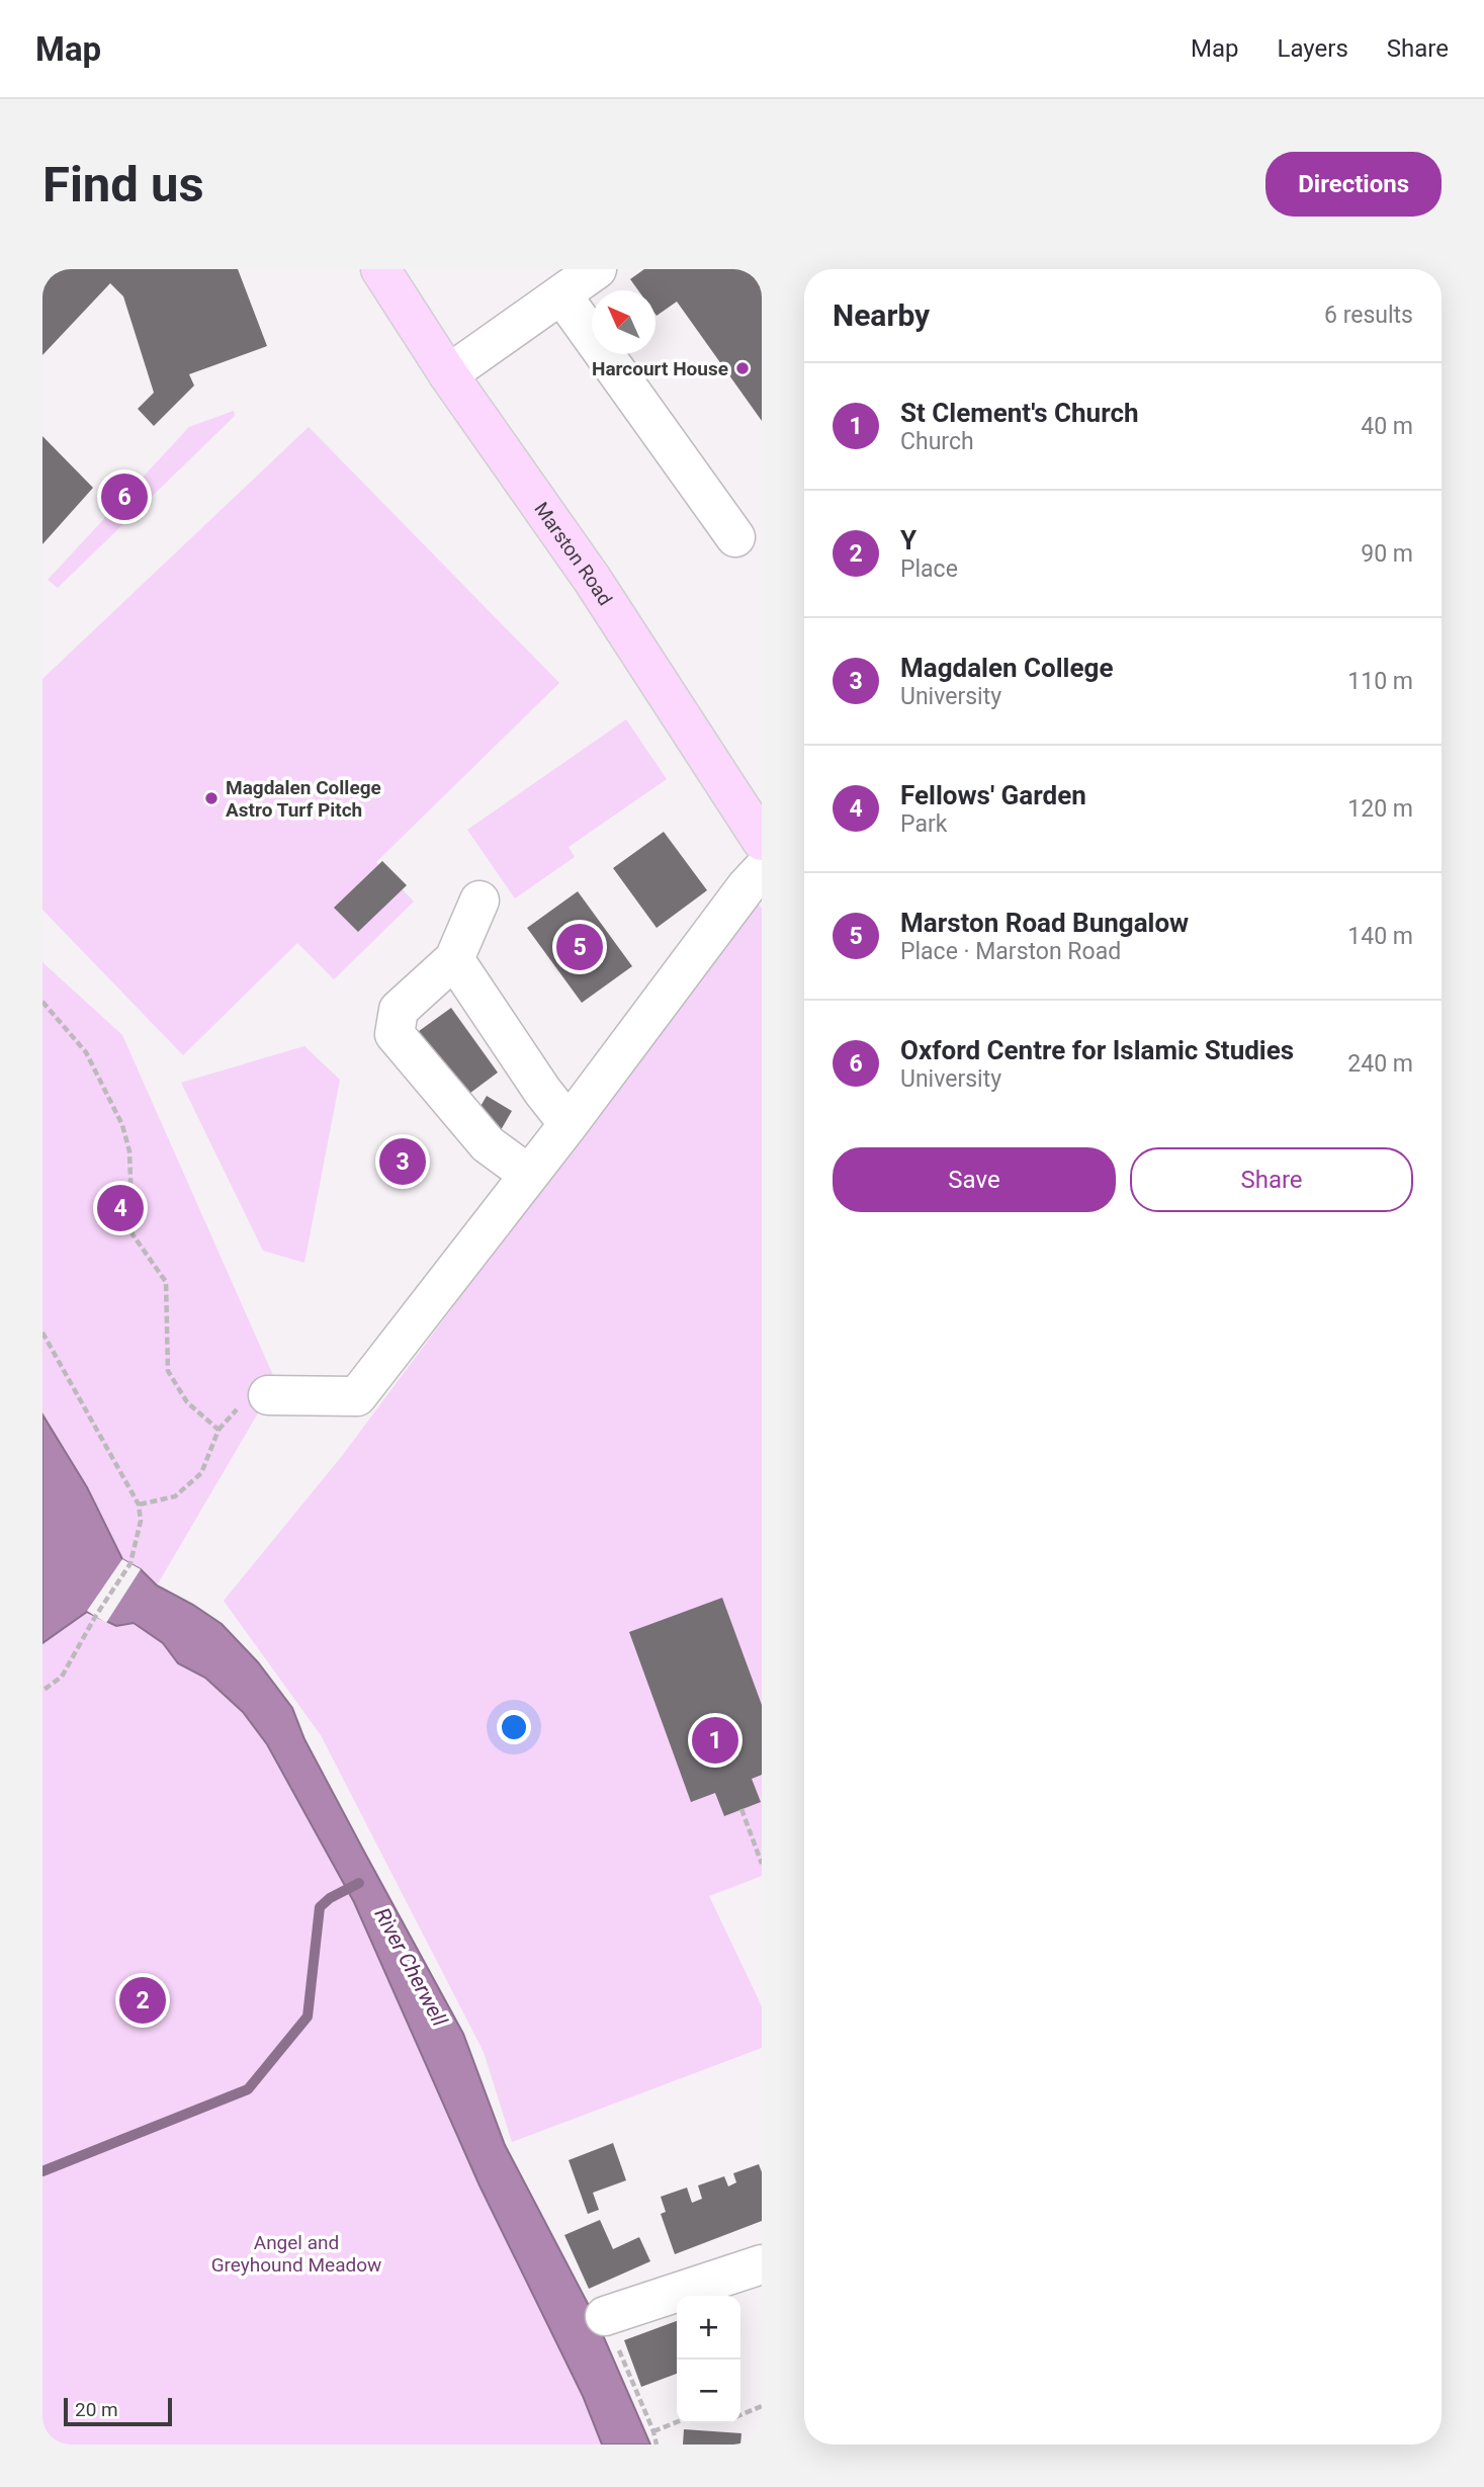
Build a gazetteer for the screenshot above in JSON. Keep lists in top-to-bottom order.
{
  "streets": {
    "main road": ["Marston Road"]
  },
  "water": ["River Cherwell"],
  "parks": ["Angel and Greyhound Meadow"],
  "places": ["Harcourt House", "Magdalen College Astro Turf Pitch"],
  "scale_bar": "20 m",
  "north": "top left",
  "page": {
    "header": "Map",
    "nav": ["Map", "Layers", "Share"],
    "buttons": [
      "Directions",
      ["Save", "Share"]
    ],
    "title": "Find us",
    "heading": ["Nearby", "6 results"],
    "list": [
      {
        "mark": "1",
        "name": "St Clement's Church",
        "note": "Church",
        "value": "40 m"
      },
      {
        "mark": "2",
        "name": "Y",
        "note": "Place",
        "value": "90 m"
      },
      {
        "mark": "3",
        "name": "Magdalen College",
        "note": "University",
        "value": "110 m"
      },
      {
        "mark": "4",
        "name": "Fellows' Garden",
        "note": "Park",
        "value": "120 m"
      },
      {
        "mark": "5",
        "name": "Marston Road Bungalow",
        "note": "Place · Marston Road",
        "value": "140 m"
      },
      {
        "mark": "6",
        "name": "Oxford Centre for Islamic Studies",
        "note": "University",
        "value": "240 m"
      }
    ],
    "pins": [
      "6",
      "5",
      "3",
      "4",
      "1",
      "2"
    ],
    "map_buttons": ["+", "−"],
    "scale": "20 m"
  }
}
